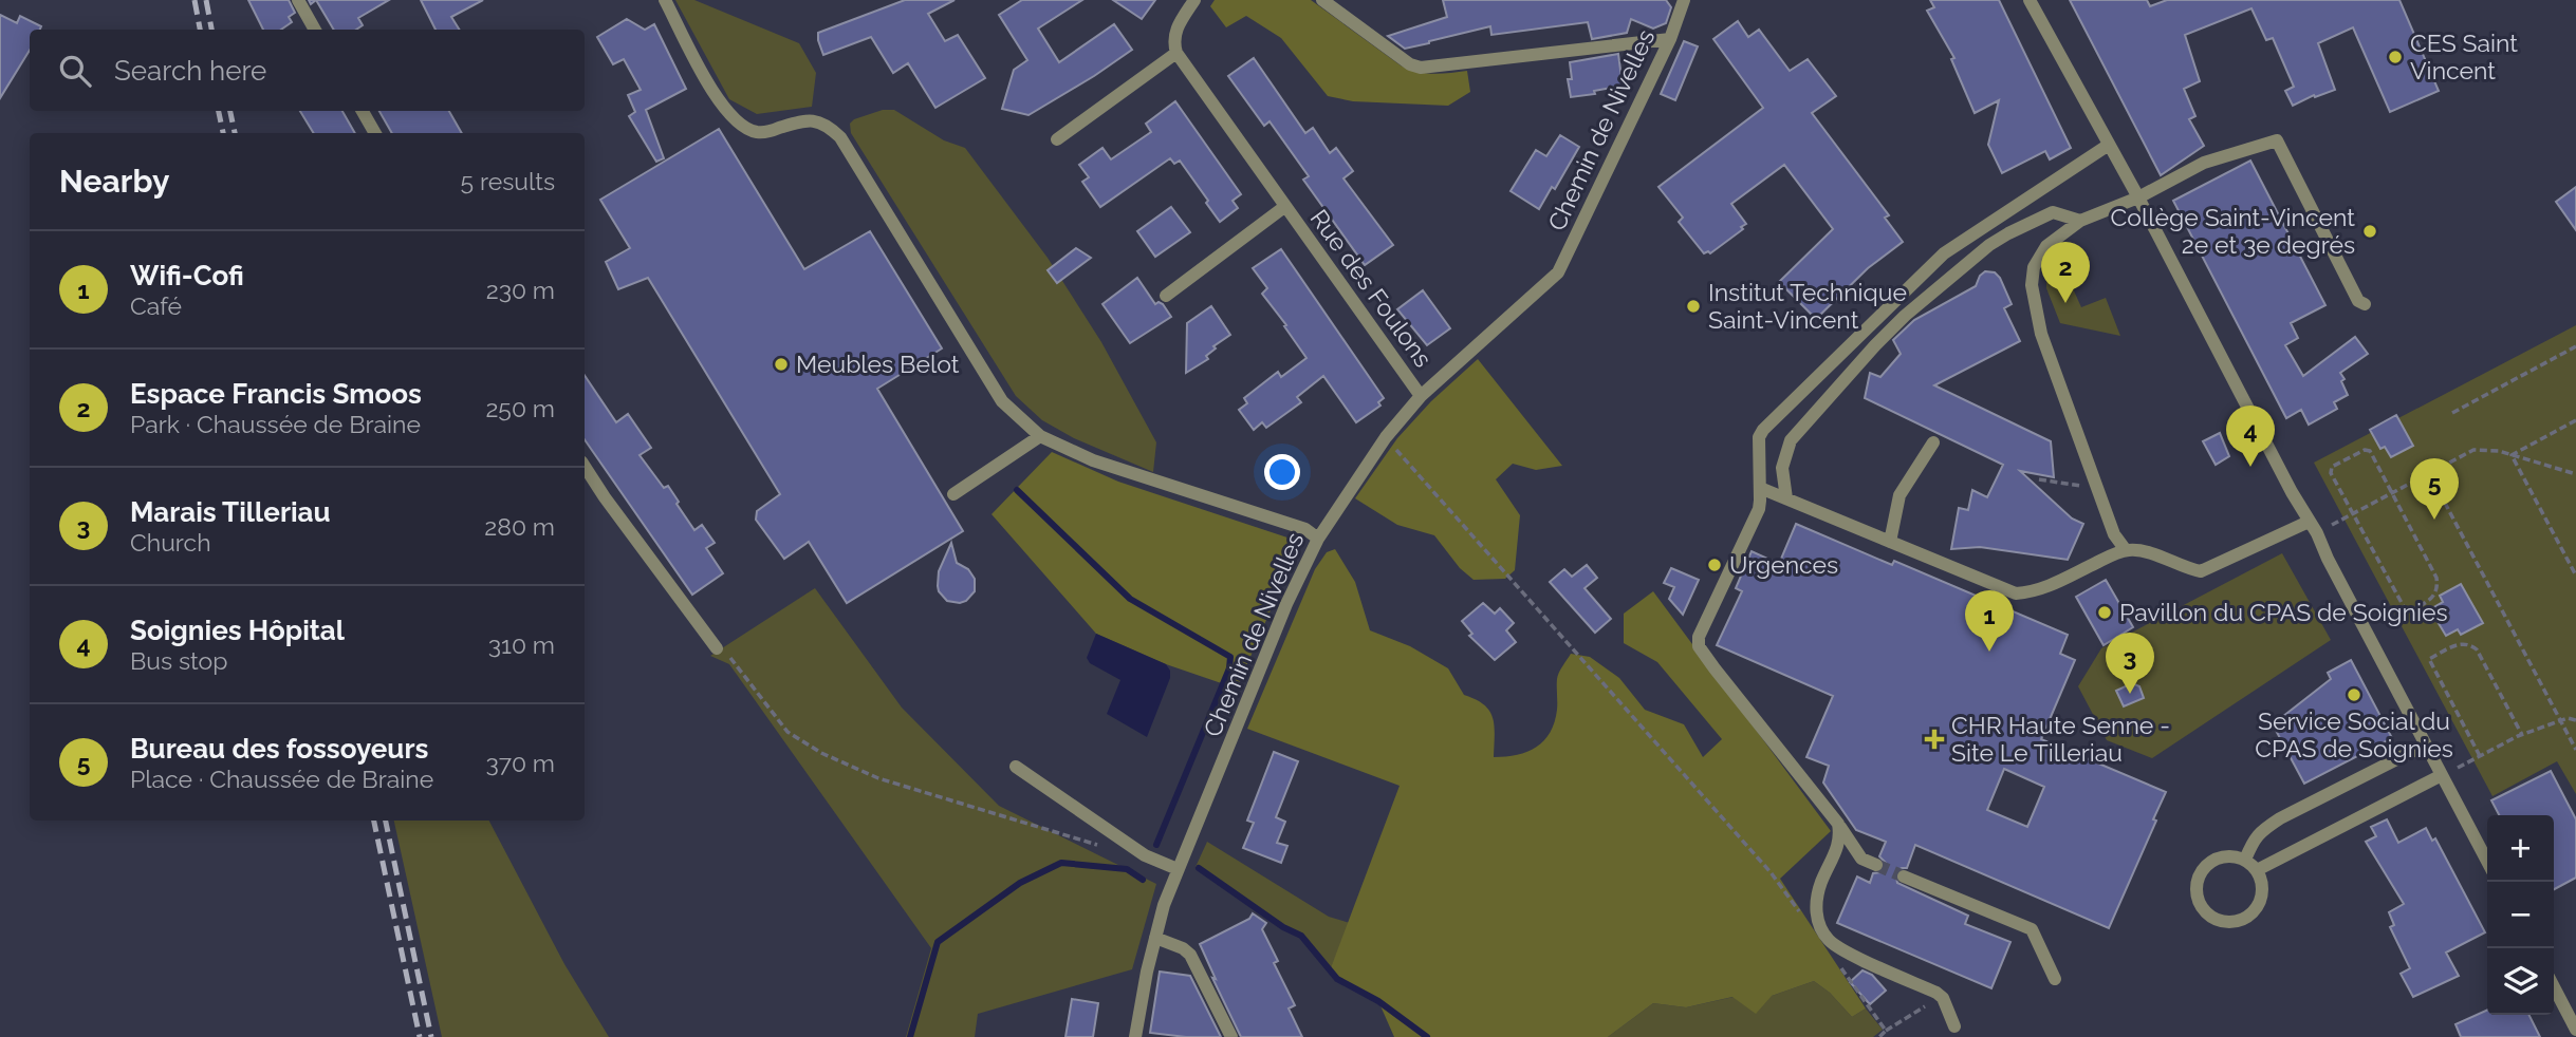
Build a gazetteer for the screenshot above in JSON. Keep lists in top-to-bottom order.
{
  "streets": {
    "street": ["Chemin de Nivelles", "Rue des Foulons"]
  },
  "crossings": [
    ["Chemin de Nivelles", "Rue des Foulons"]
  ],
  "places": {
    "other": [
      "CES Saint Vincent",
      "Collège Saint-Vincent 2e et 3e degrés",
      "Institut Technique Saint-Vincent",
      "Meubles Belot",
      "Urgences",
      "Pavillon du CPAS de Soignies",
      "Service Social du CPAS de Soignies"
    ],
    "health": ["CHR Haute Senne - Site Le Tilleriau"]
  },
  "page": {
    "search": "Search here",
    "heading": ["Nearby", "5 results"],
    "list": [
      {
        "mark": "1",
        "name": "Wifi-Cofi",
        "note": "Café",
        "value": "230 m"
      },
      {
        "mark": "2",
        "name": "Espace Francis Smoos",
        "note": "Park · Chaussée de Braine",
        "value": "250 m"
      },
      {
        "mark": "3",
        "name": "Marais Tilleriau",
        "note": "Church",
        "value": "280 m"
      },
      {
        "mark": "4",
        "name": "Soignies Hôpital",
        "note": "Bus stop",
        "value": "310 m"
      },
      {
        "mark": "5",
        "name": "Bureau des fossoyeurs",
        "note": "Place · Chaussée de Braine",
        "value": "370 m"
      }
    ],
    "pins": [
      "2",
      "4",
      "5",
      "1",
      "3"
    ],
    "map_buttons": ["+", "−"]
  }
}
